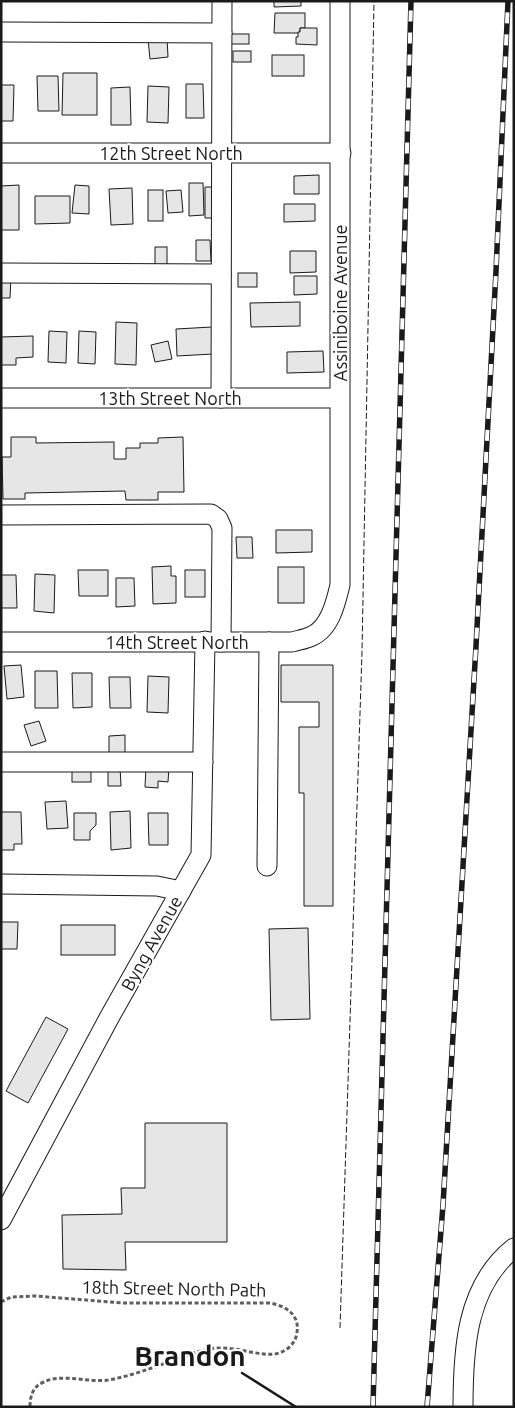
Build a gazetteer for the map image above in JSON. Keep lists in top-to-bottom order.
{
  "streets": {
    "street": [
      "12th Street North",
      "Assiniboine Avenue",
      "13th Street North",
      "14th Street North",
      "Byng Avenue"
    ],
    "path": ["18th Street North Path"]
  },
  "crossings": [
    ["12th Street North", "Assiniboine Avenue"],
    ["Assiniboine Avenue", "13th Street North"],
    ["Assiniboine Avenue", "14th Street North"],
    ["14th Street North", "Byng Avenue"]
  ],
  "districts": ["Brandon"]
}
